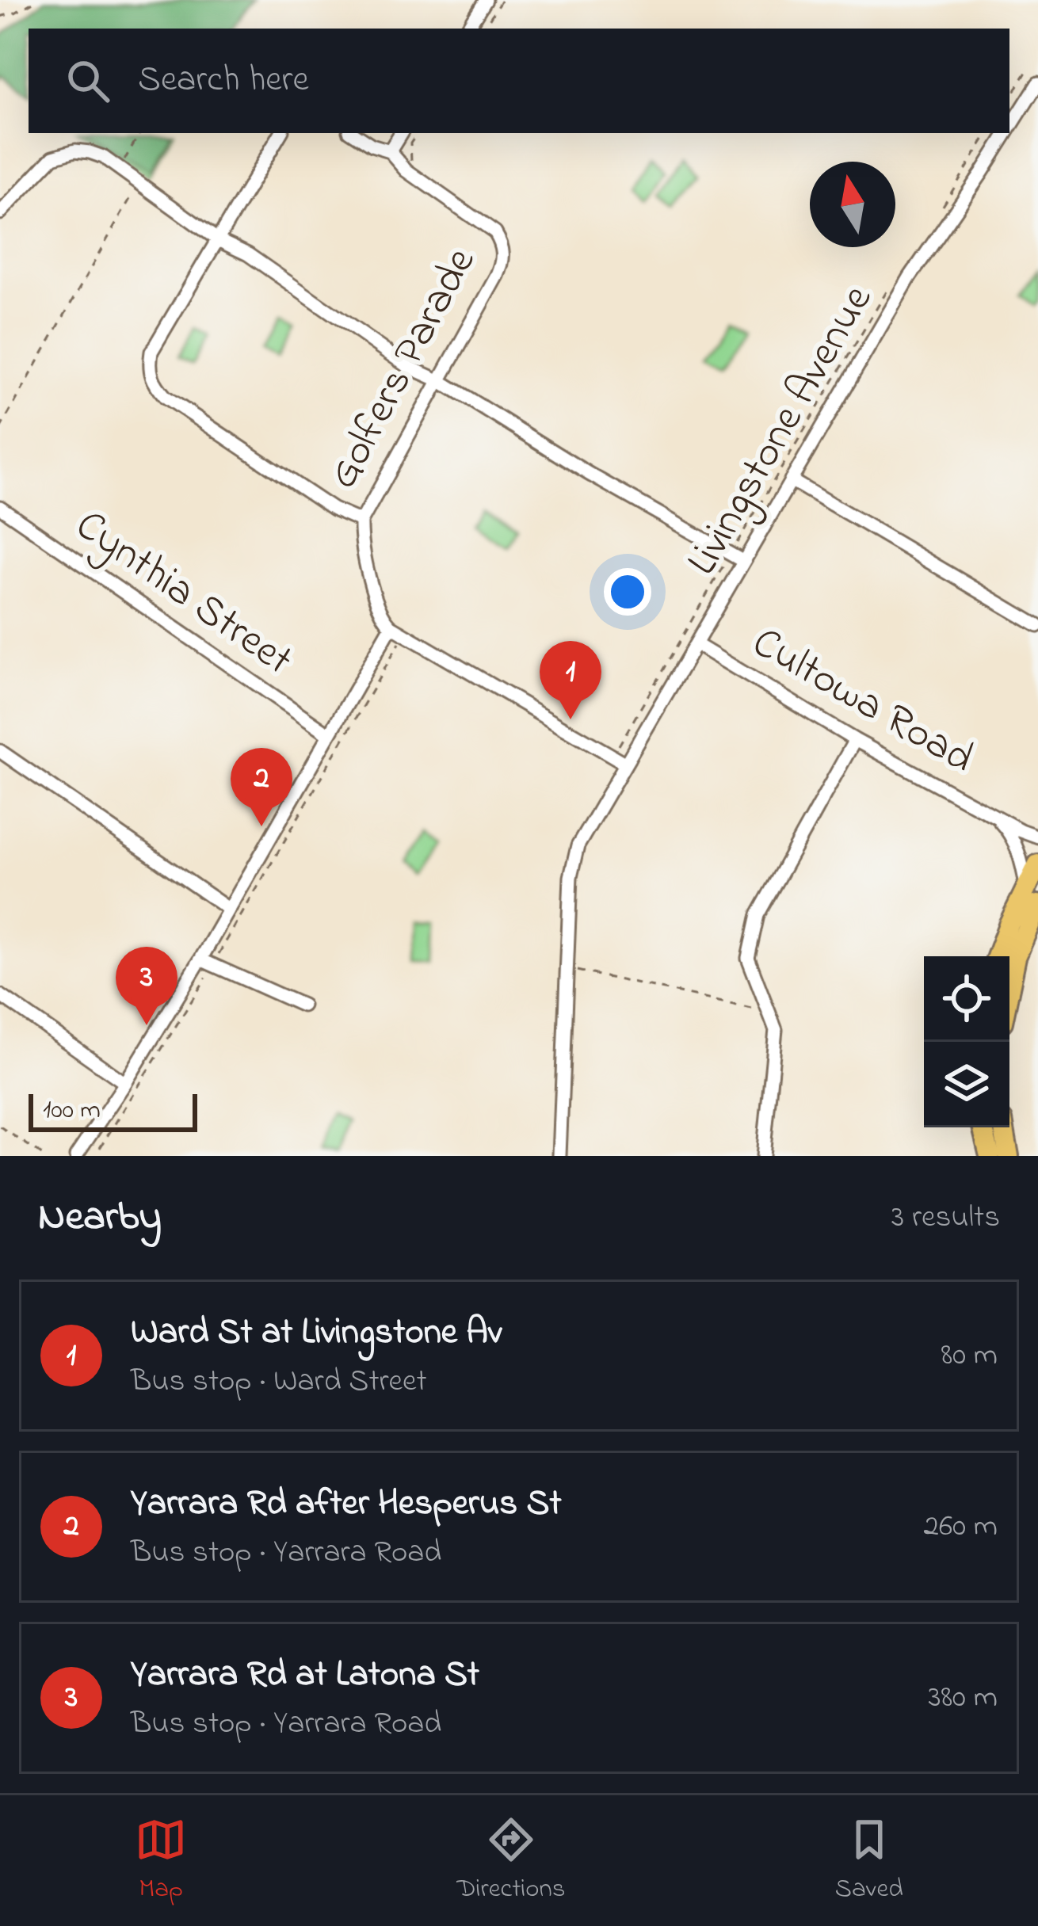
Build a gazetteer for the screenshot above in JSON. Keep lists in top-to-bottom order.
{
  "streets": {
    "street": [
      "Golfers Parade",
      "Livingstone Avenue",
      "Cynthia Street",
      "Cultowa Road"
    ]
  },
  "crossings": [
    ["Livingstone Avenue", "Cultowa Road"]
  ],
  "scale_bar": "100 m",
  "north": "top",
  "page": {
    "search": "Search here",
    "pins": ["1", "2", "3"],
    "scale": "100 m",
    "heading": ["Nearby", "3 results"],
    "list": [
      {
        "mark": "1",
        "name": "Ward St at Livingstone Av",
        "note": "Bus stop · Ward Street",
        "value": "80 m"
      },
      {
        "mark": "2",
        "name": "Yarrara Rd after Hesperus St",
        "note": "Bus stop · Yarrara Road",
        "value": "260 m"
      },
      {
        "mark": "3",
        "name": "Yarrara Rd at Latona St",
        "note": "Bus stop · Yarrara Road",
        "value": "380 m"
      }
    ],
    "nav": ["Map", "Directions", "Saved"]
  }
}
